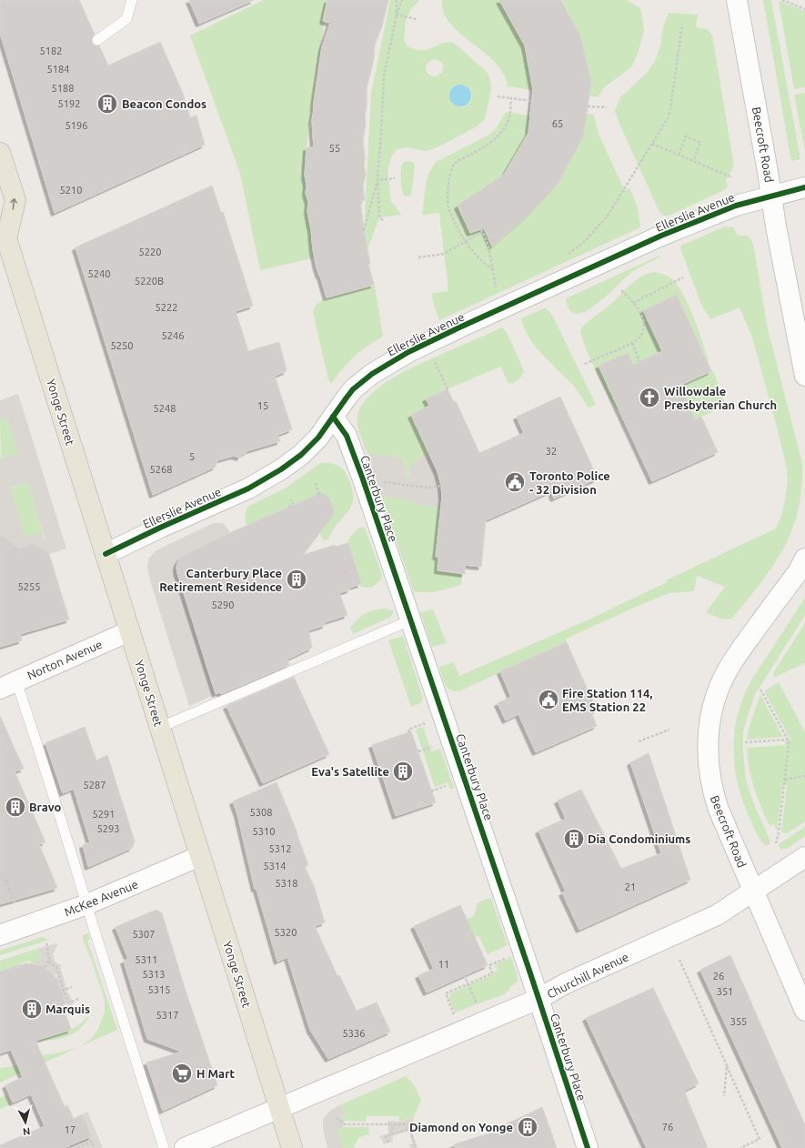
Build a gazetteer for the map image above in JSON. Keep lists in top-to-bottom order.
{
  "streets": {
    "main road": ["Yonge Street"],
    "street": [
      "Beecroft Road",
      "Ellerslie Avenue",
      "Canterbury Place",
      "Norton Avenue",
      "McKee Avenue",
      "Churchill Avenue"
    ]
  },
  "crossings": [
    ["Beecroft Road", "Ellerslie Avenue"],
    ["Beecroft Road", "Churchill Avenue"],
    ["Ellerslie Avenue", "Yonge Street"],
    ["Ellerslie Avenue", "Canterbury Place"],
    ["Yonge Street", "Norton Avenue"],
    ["Yonge Street", "McKee Avenue"],
    ["Yonge Street", "Churchill Avenue"],
    ["Canterbury Place", "Churchill Avenue"]
  ],
  "places": {
    "building": [
      "Beacon Condos",
      "Canterbury Place Retirement Residence",
      "Eva's Satellite",
      "Bravo",
      "Dia Condominiums",
      "Marquis",
      "Diamond on Yonge"
    ],
    "church": ["Willowdale Presbyterian Church"],
    "public building": ["Toronto Police - 32 Division", "Fire Station 114, EMS Station 22"],
    "supermarket": ["H Mart"]
  },
  "house_numbers": [
    "5182",
    "5184",
    "5188",
    "5192",
    "65",
    "5196",
    "55",
    "5210",
    "5220",
    "5240",
    "5220B",
    "5222",
    "5246",
    "5250",
    "15",
    "5248",
    "32",
    "5",
    "5268",
    "5255",
    "5290",
    "5287",
    "5308",
    "5291",
    "5293",
    "5310",
    "5312",
    "5314",
    "5318",
    "21",
    "5320",
    "5307",
    "5311",
    "11",
    "5313",
    "26",
    "5315",
    "351",
    "5317",
    "355",
    "5336",
    "76",
    "17"
  ],
  "north": "bottom"
}
